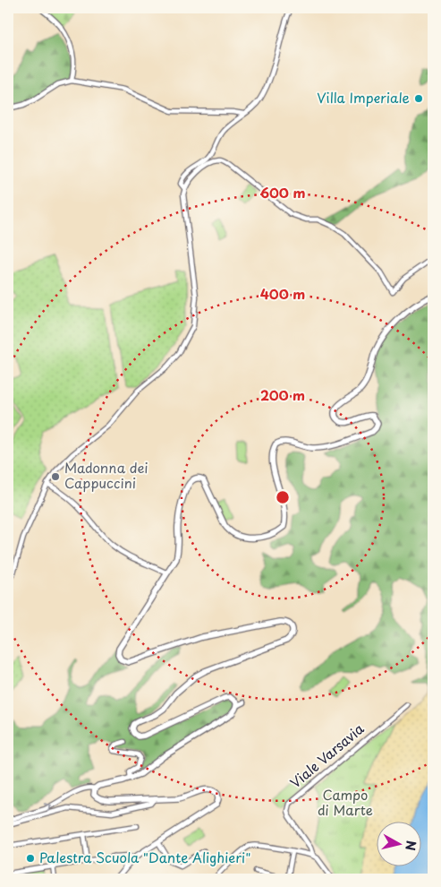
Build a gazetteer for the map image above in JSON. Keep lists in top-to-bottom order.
{
  "streets": {
    "street": ["Viale Varsavia"]
  },
  "parks": ["Campo di Marte"],
  "places": ["Villa Imperiale", "Madonna dei Cappuccini", "Palestra Scuola \"Dante Alighieri\""],
  "north": "right",
  "rings": ["600 m", "400 m", "200 m"]
}
